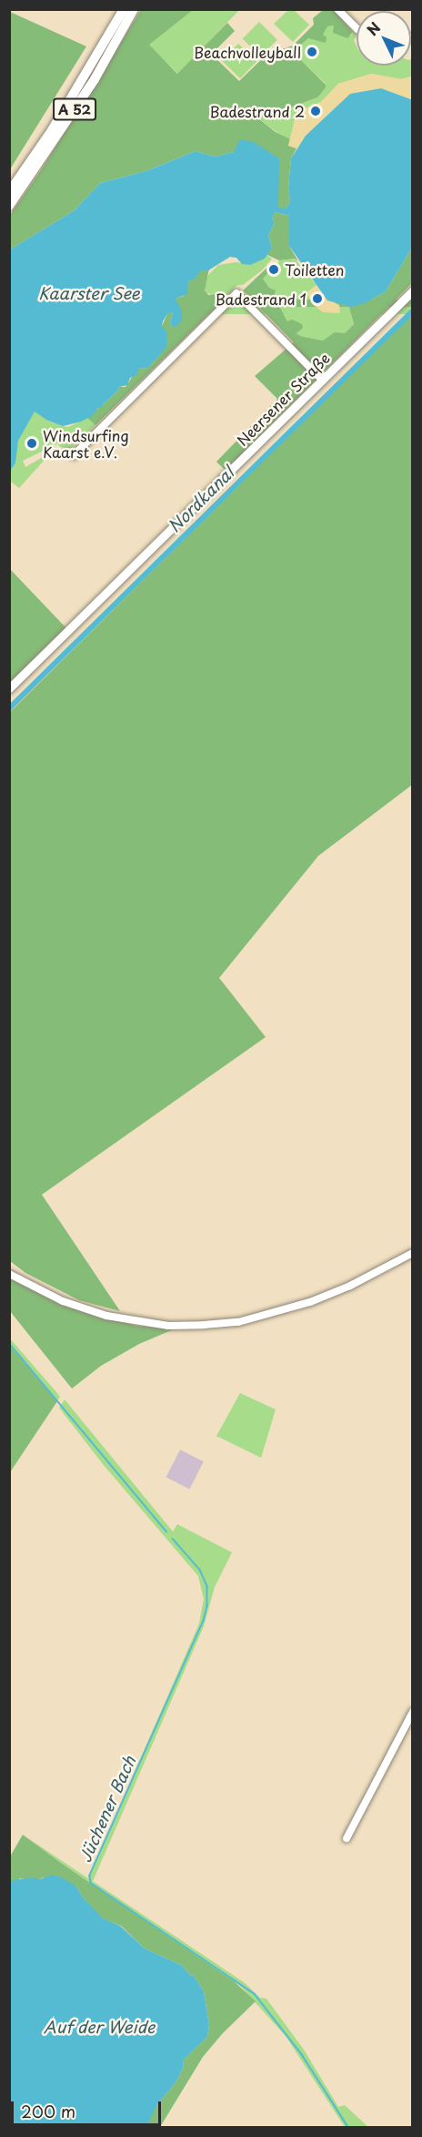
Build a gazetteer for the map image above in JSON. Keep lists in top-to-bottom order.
{
  "streets": {
    "highway": ["A 52"],
    "main road": ["Neersener Straße"]
  },
  "water": [
    "Kaarster See",
    "Nordkanal",
    "Jüchener Bach",
    "Auf der Weide"
  ],
  "places": [
    "Beachvolleyball",
    "Badestrand 2",
    "Toiletten",
    "Badestrand 1",
    "Windsurfing Kaarst e.V."
  ],
  "scale_bar": "200 m",
  "north": "top left"
}
